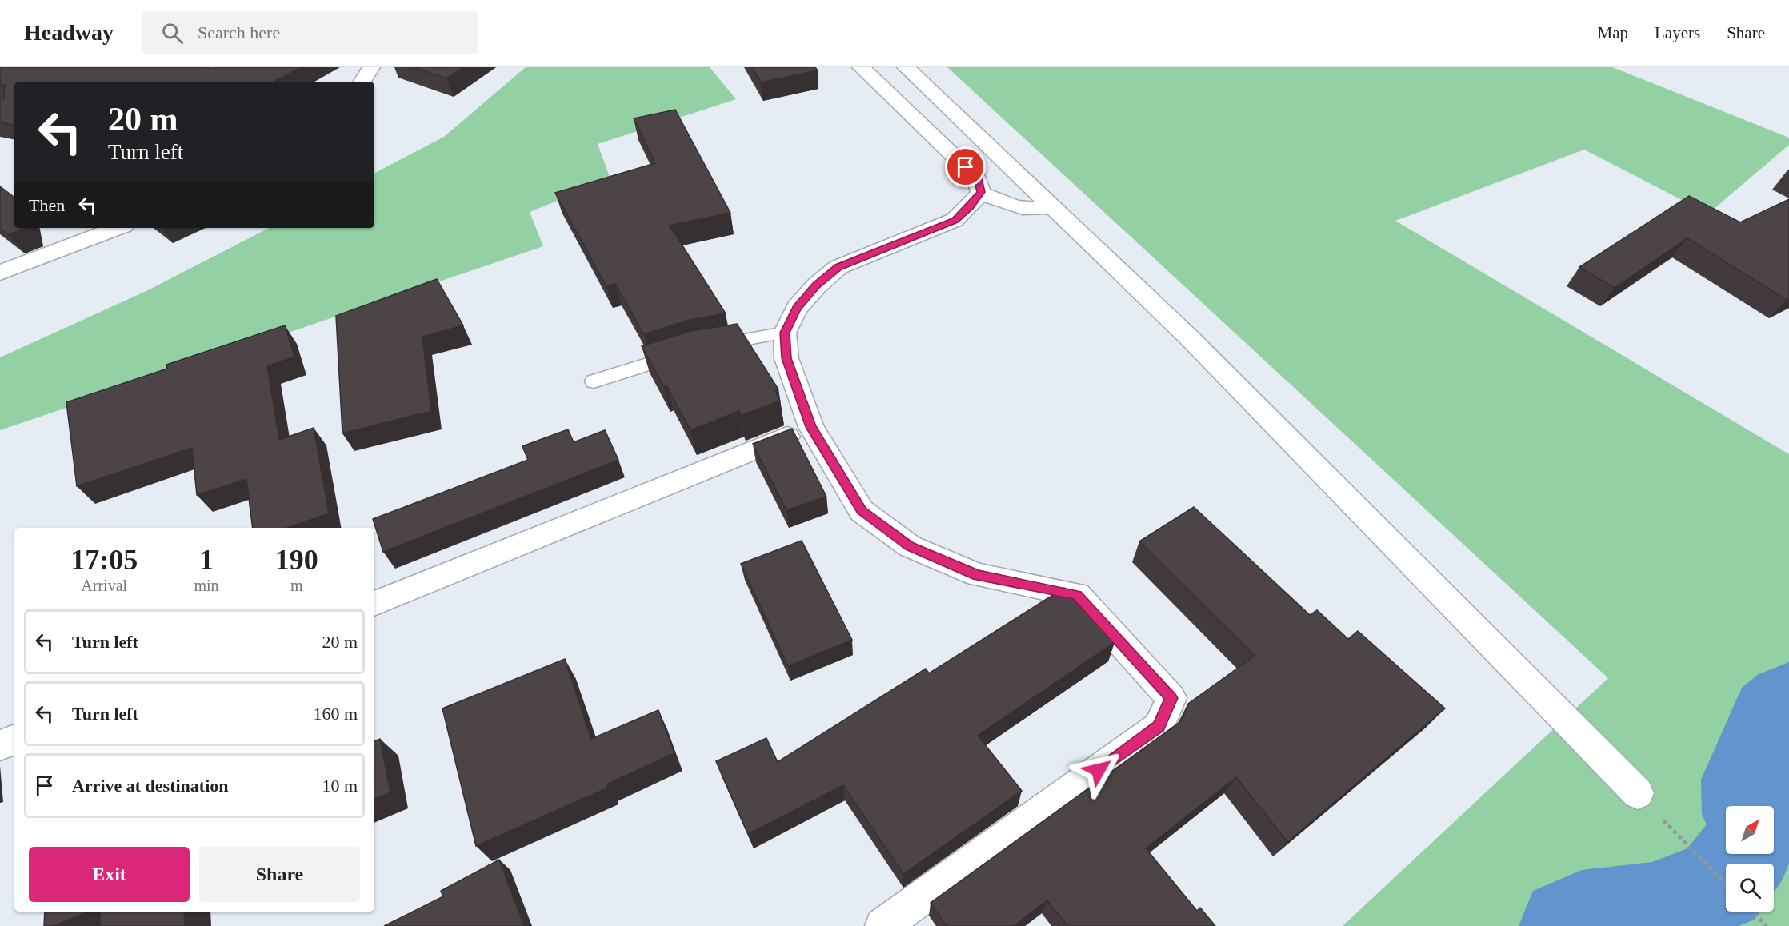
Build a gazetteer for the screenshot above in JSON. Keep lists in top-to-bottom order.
{
  "north": "top right",
  "page": {
    "header": "Headway",
    "search": "Search here",
    "nav": ["Map", "Layers", "Share"],
    "turn": ["20 m", "Turn left"],
    "then": "Then",
    "eta": [
      "17:05",
      "Arrival",
      "1",
      "min",
      "190",
      "m"
    ],
    "list": [
      {
        "name": "Turn left",
        "value": "20 m"
      },
      {
        "name": "Turn left",
        "value": "160 m"
      },
      {
        "name": "Arrive at destination",
        "value": "10 m"
      }
    ],
    "buttons": ["Exit", "Share"]
  }
}
